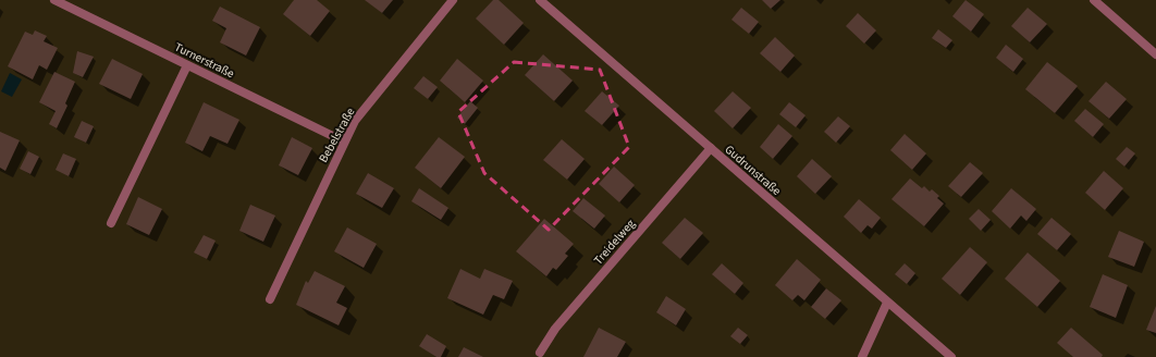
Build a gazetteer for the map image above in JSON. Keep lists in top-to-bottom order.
{
  "streets": {
    "street": [
      "Turnerstraße",
      "Bebelstraße",
      "Gudrunstraße",
      "Treidelweg"
    ]
  },
  "crossings": [
    ["Turnerstraße", "Bebelstraße"],
    ["Gudrunstraße", "Treidelweg"]
  ]
}
